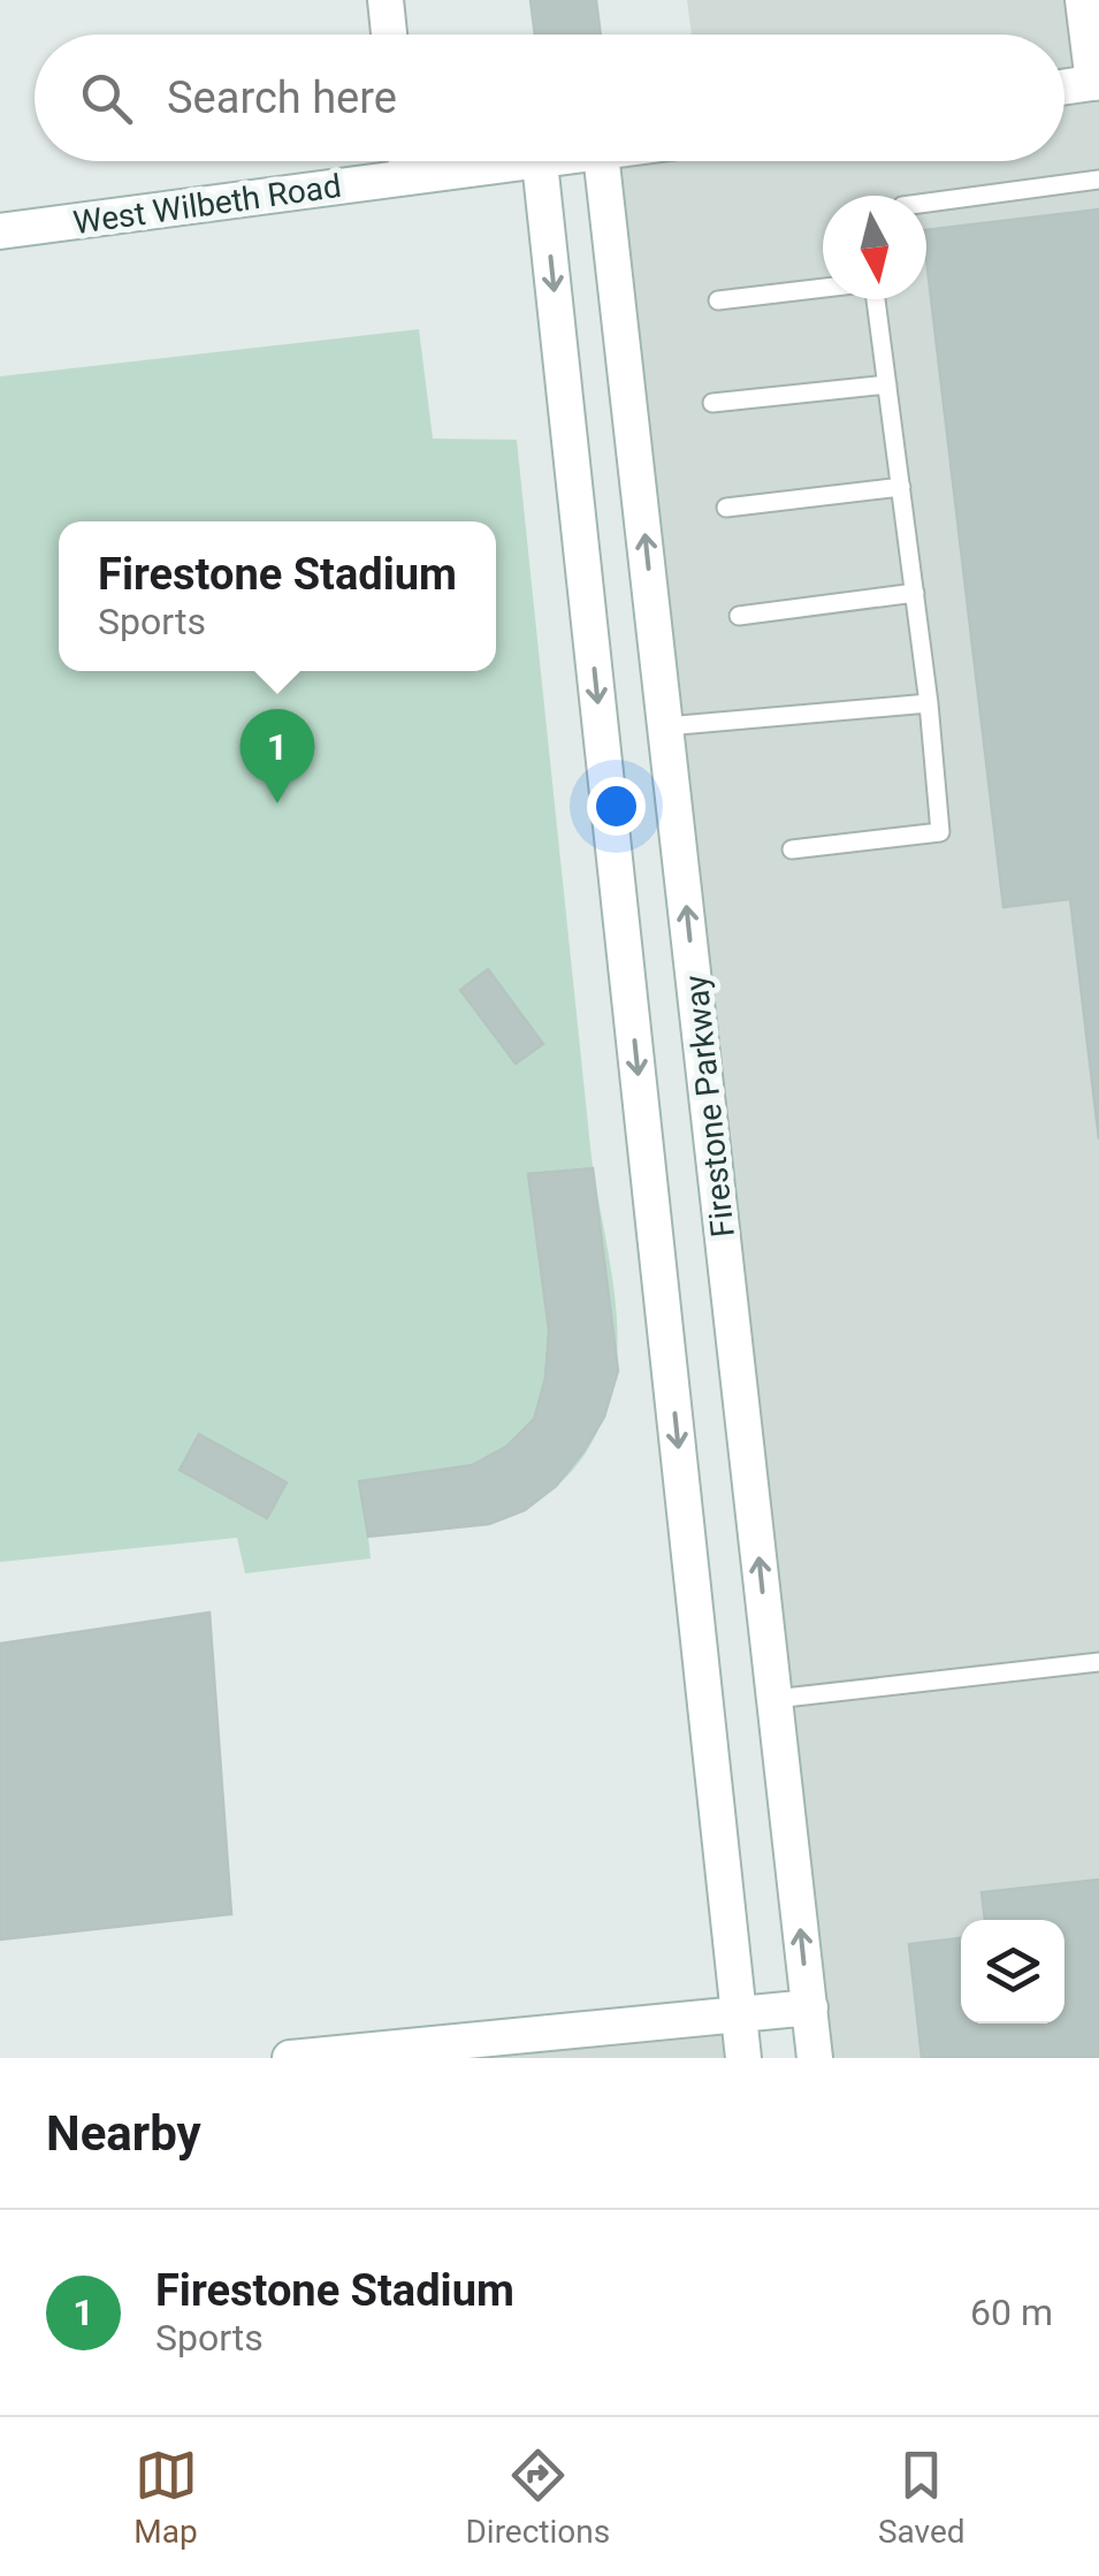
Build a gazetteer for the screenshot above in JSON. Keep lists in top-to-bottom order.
{
  "streets": {
    "street": ["West Wilbeth Road", "Firestone Parkway"]
  },
  "north": "bottom",
  "page": {
    "search": "Search here",
    "popup": ["Firestone Stadium", "Sports"],
    "pins": "1",
    "heading": "Nearby",
    "list": [
      {
        "mark": "1",
        "name": "Firestone Stadium",
        "note": "Sports",
        "value": "60 m"
      }
    ],
    "nav": ["Map", "Directions", "Saved"]
  }
}
